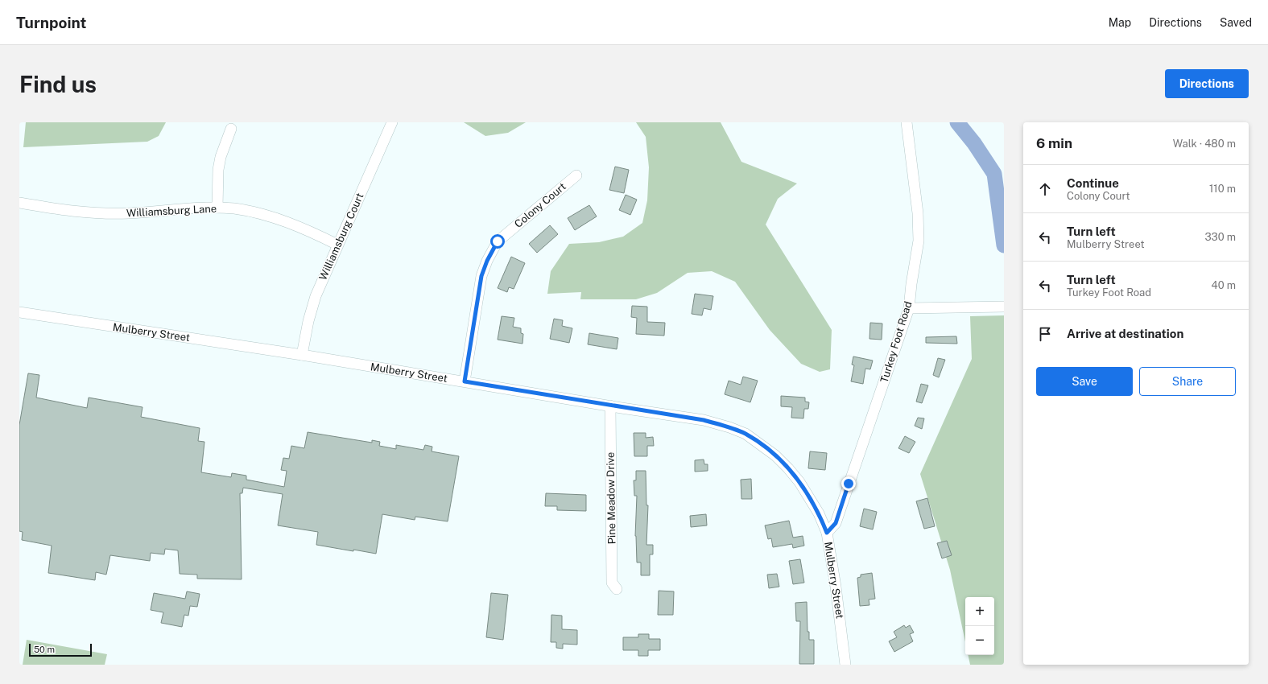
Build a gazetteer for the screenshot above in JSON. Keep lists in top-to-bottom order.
{
  "streets": {
    "street": [
      "Colony Court",
      "Williamsburg Lane",
      "Williamsburg Court",
      "Mulberry Street",
      "Turkey Foot Road",
      "Pine Meadow Drive"
    ]
  },
  "crossings": [
    ["Colony Court", "Mulberry Street"],
    ["Williamsburg Lane", "Williamsburg Court"],
    ["Williamsburg Court", "Mulberry Street"],
    ["Mulberry Street", "Turkey Foot Road"],
    ["Mulberry Street", "Pine Meadow Drive"]
  ],
  "scale_bar": "50 m",
  "page": {
    "header": "Turnpoint",
    "nav": ["Map", "Directions", "Saved"],
    "buttons": [
      "Directions",
      ["Save", "Share"]
    ],
    "title": "Find us",
    "heading": ["6 min", "Walk · 480 m"],
    "list": [
      ["Continue", "Colony Court", "110 m"],
      ["Turn left", "Mulberry Street", "330 m"],
      ["Turn left", "Turkey Foot Road", "40 m"],
      "Arrive at destination"
    ],
    "map_buttons": ["+", "−"],
    "scale": "50 m"
  }
}
